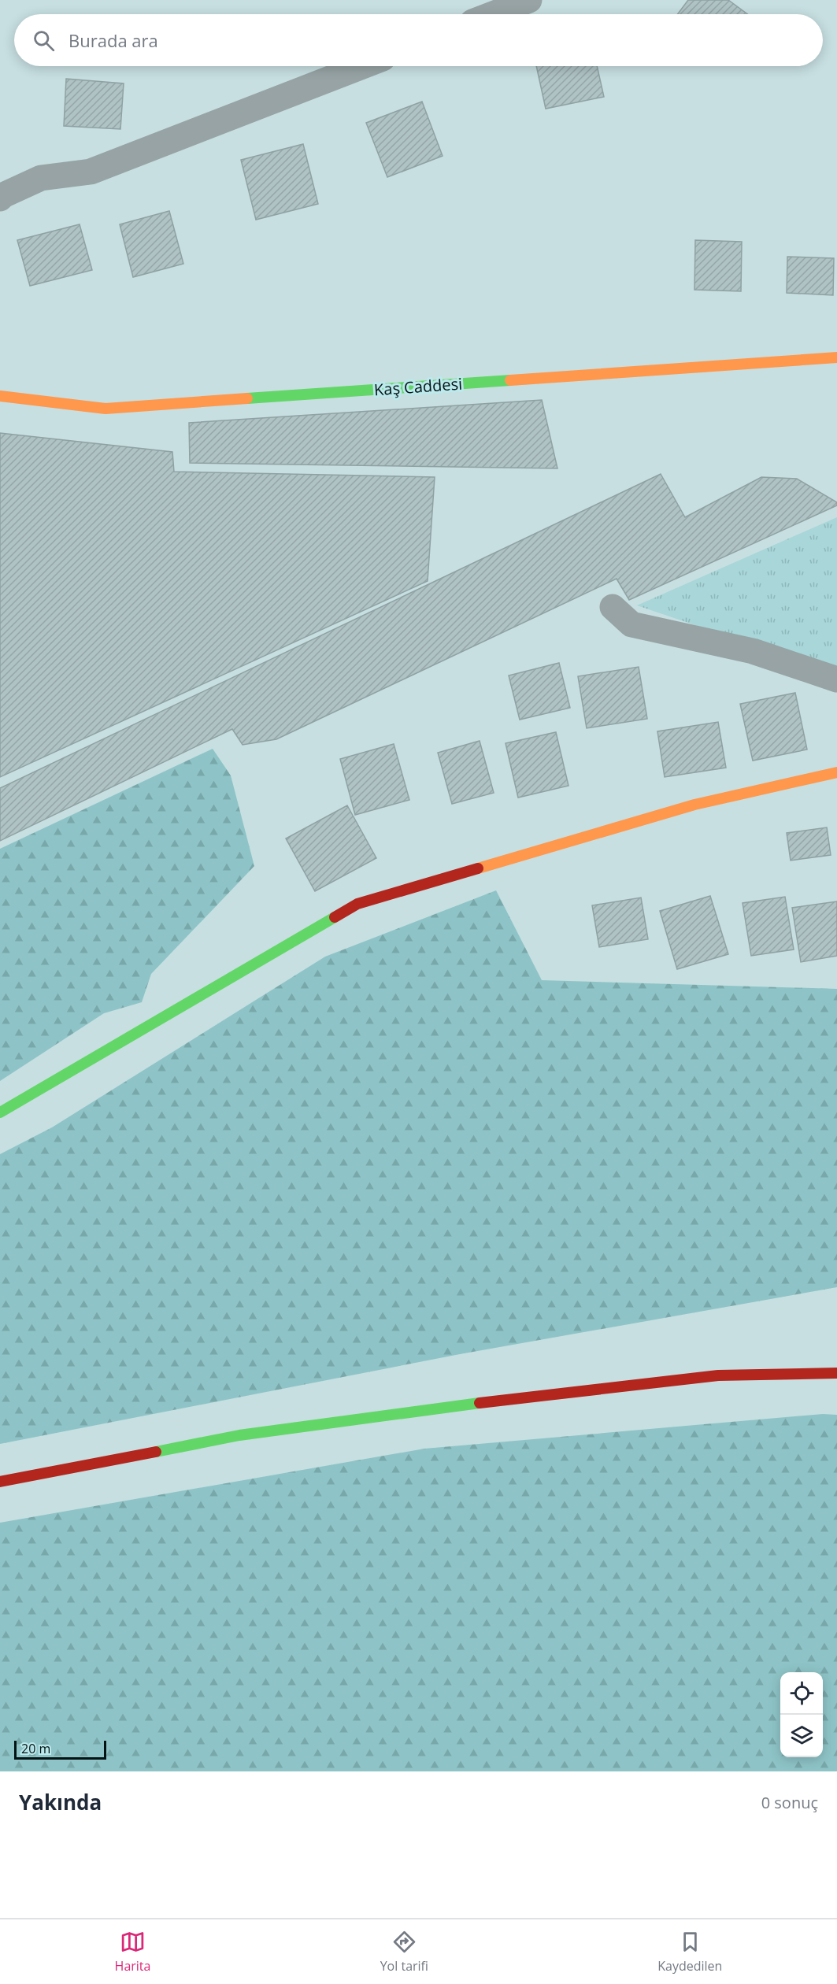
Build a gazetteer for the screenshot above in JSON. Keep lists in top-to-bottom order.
{
  "streets": {
    "main road": ["Kaş Caddesi"]
  },
  "scale_bar": "20 m",
  "page": {
    "search": "Burada ara",
    "scale": "20 m",
    "heading": ["Yakında", "0 sonuç"],
    "nav": ["Harita", "Yol tarifi", "Kaydedilen"]
  }
}
